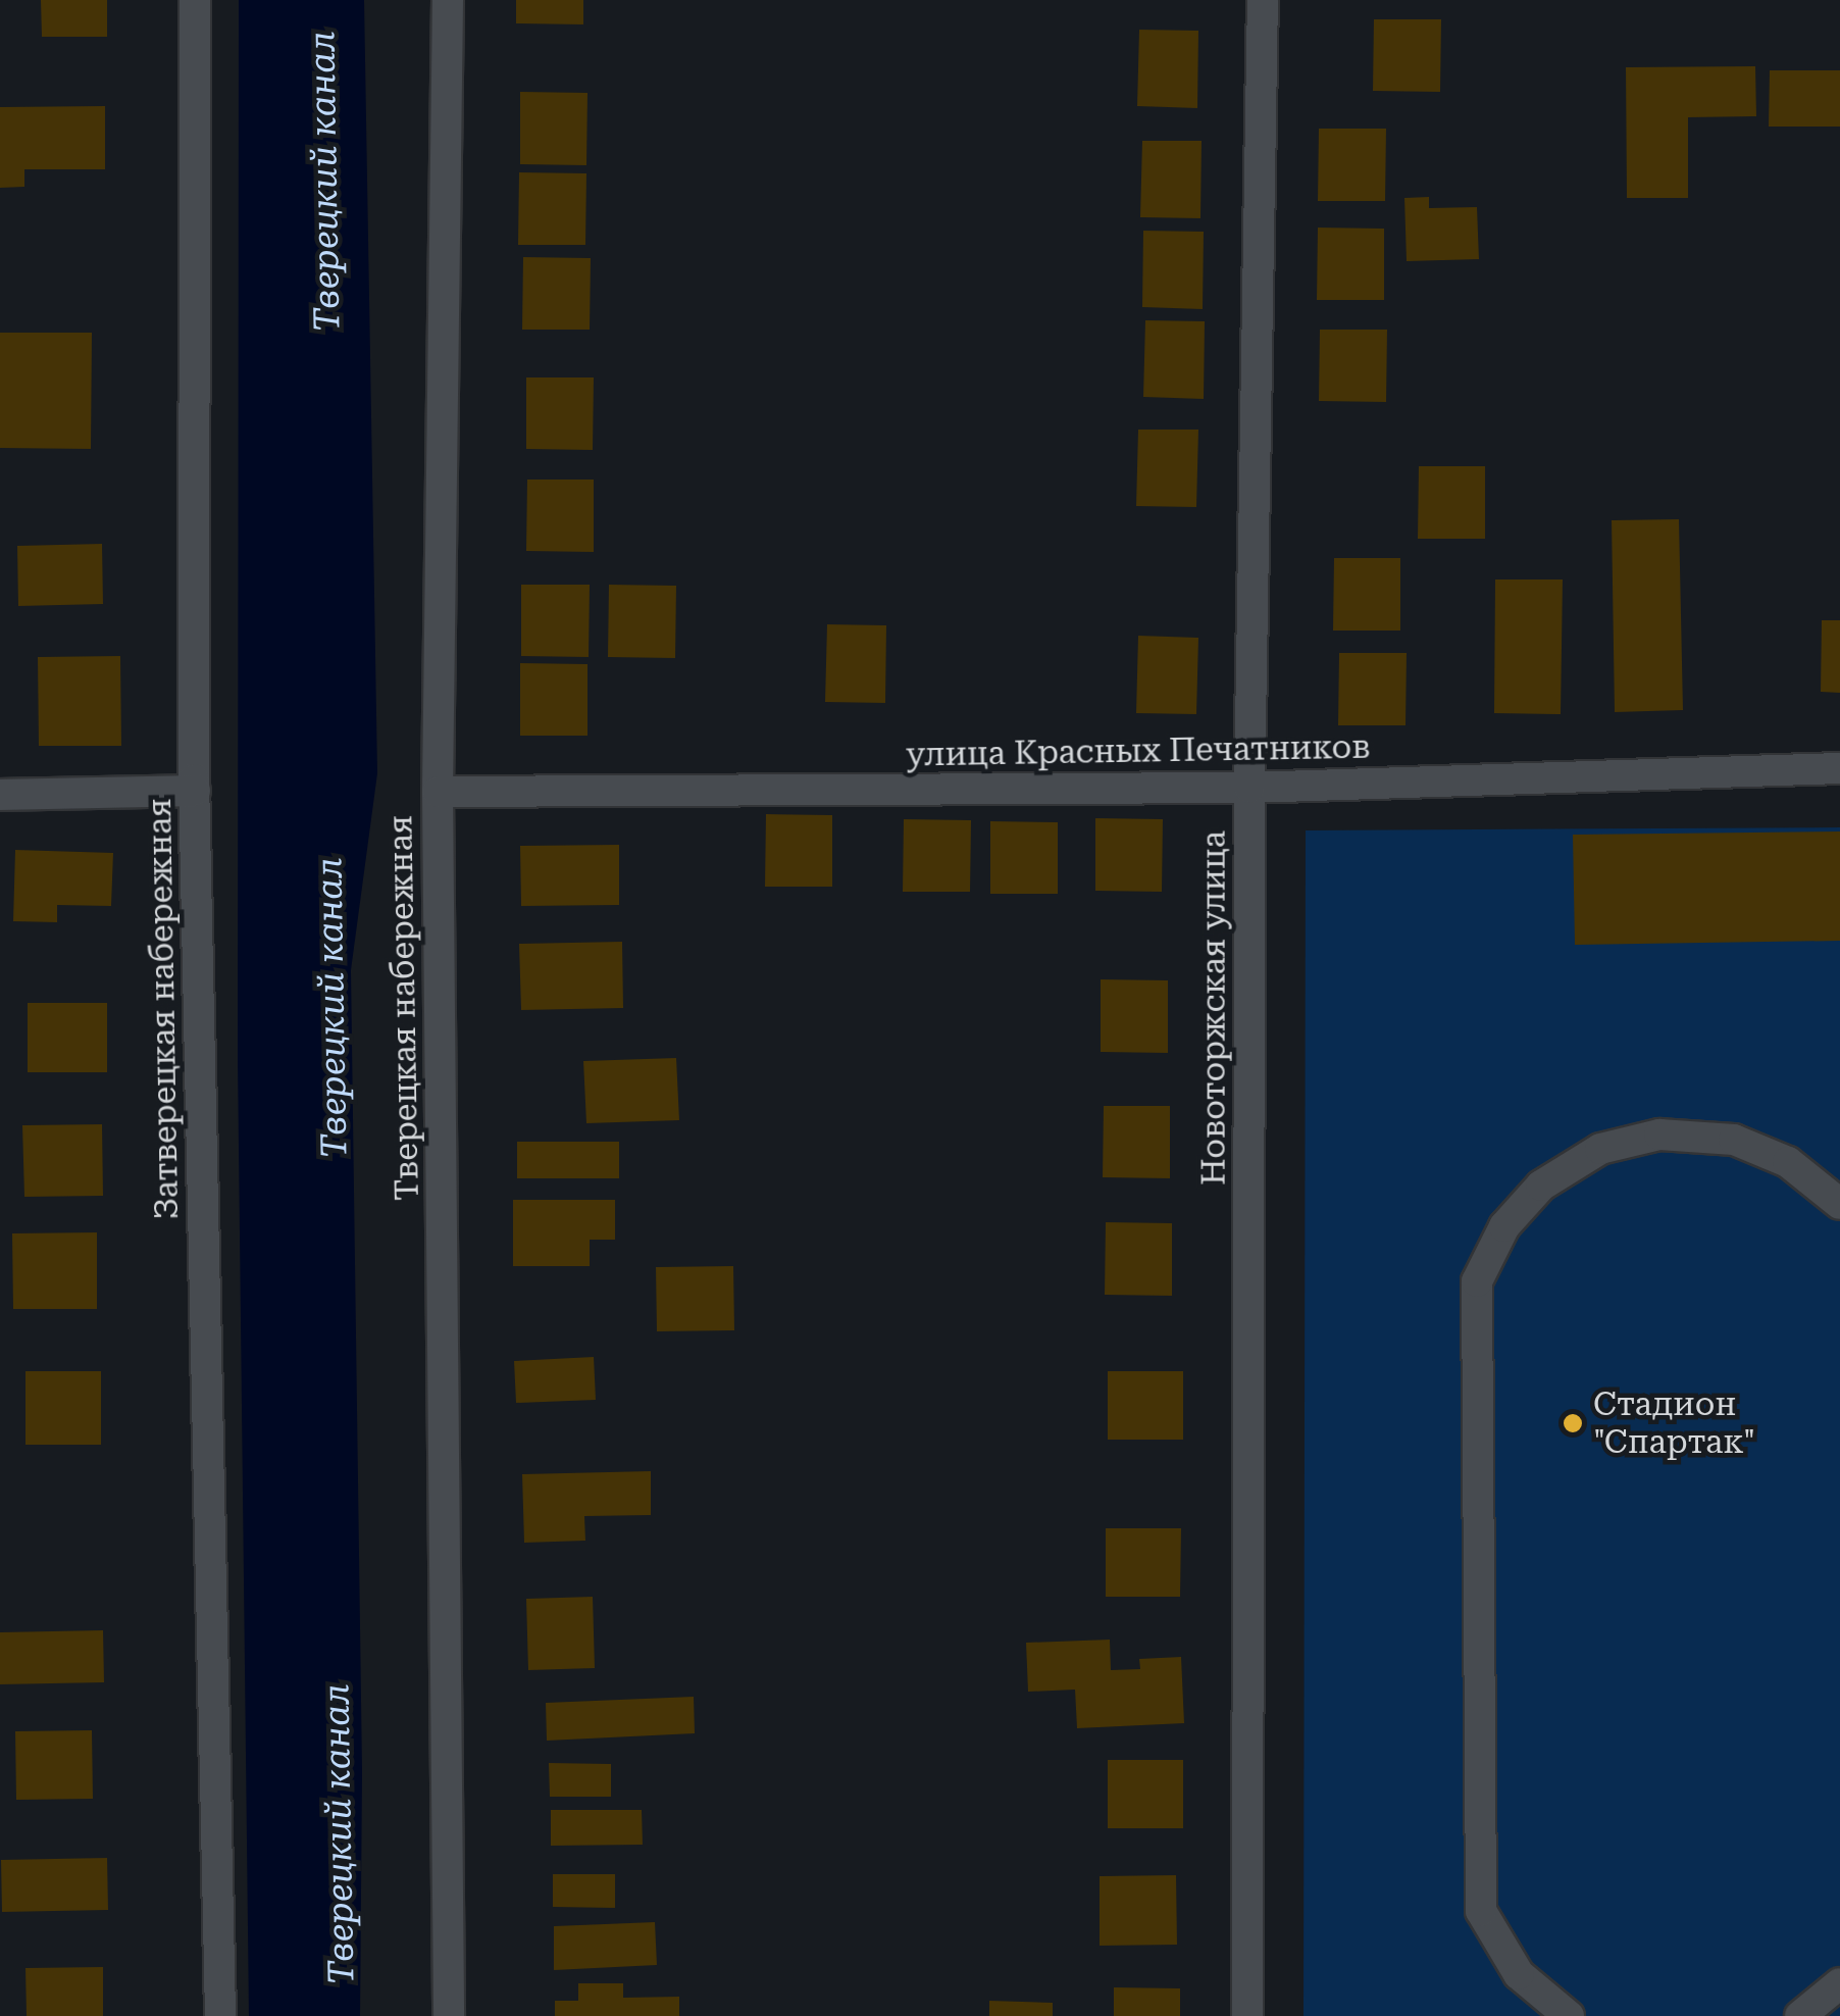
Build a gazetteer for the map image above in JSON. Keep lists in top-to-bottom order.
{
  "streets": {
    "street": [
      "улица Красных Печатников",
      "Тверецкая набережная",
      "Новоторжская улица",
      "Затверецкая набережная"
    ]
  },
  "crossings": [
    ["улица Красных Печатников", "Тверецкая набережная"],
    ["улица Красных Печатников", "Новоторжская улица"]
  ],
  "water": ["Тверецкий канал"],
  "places": ["Стадион \"Спартак\""]
}
